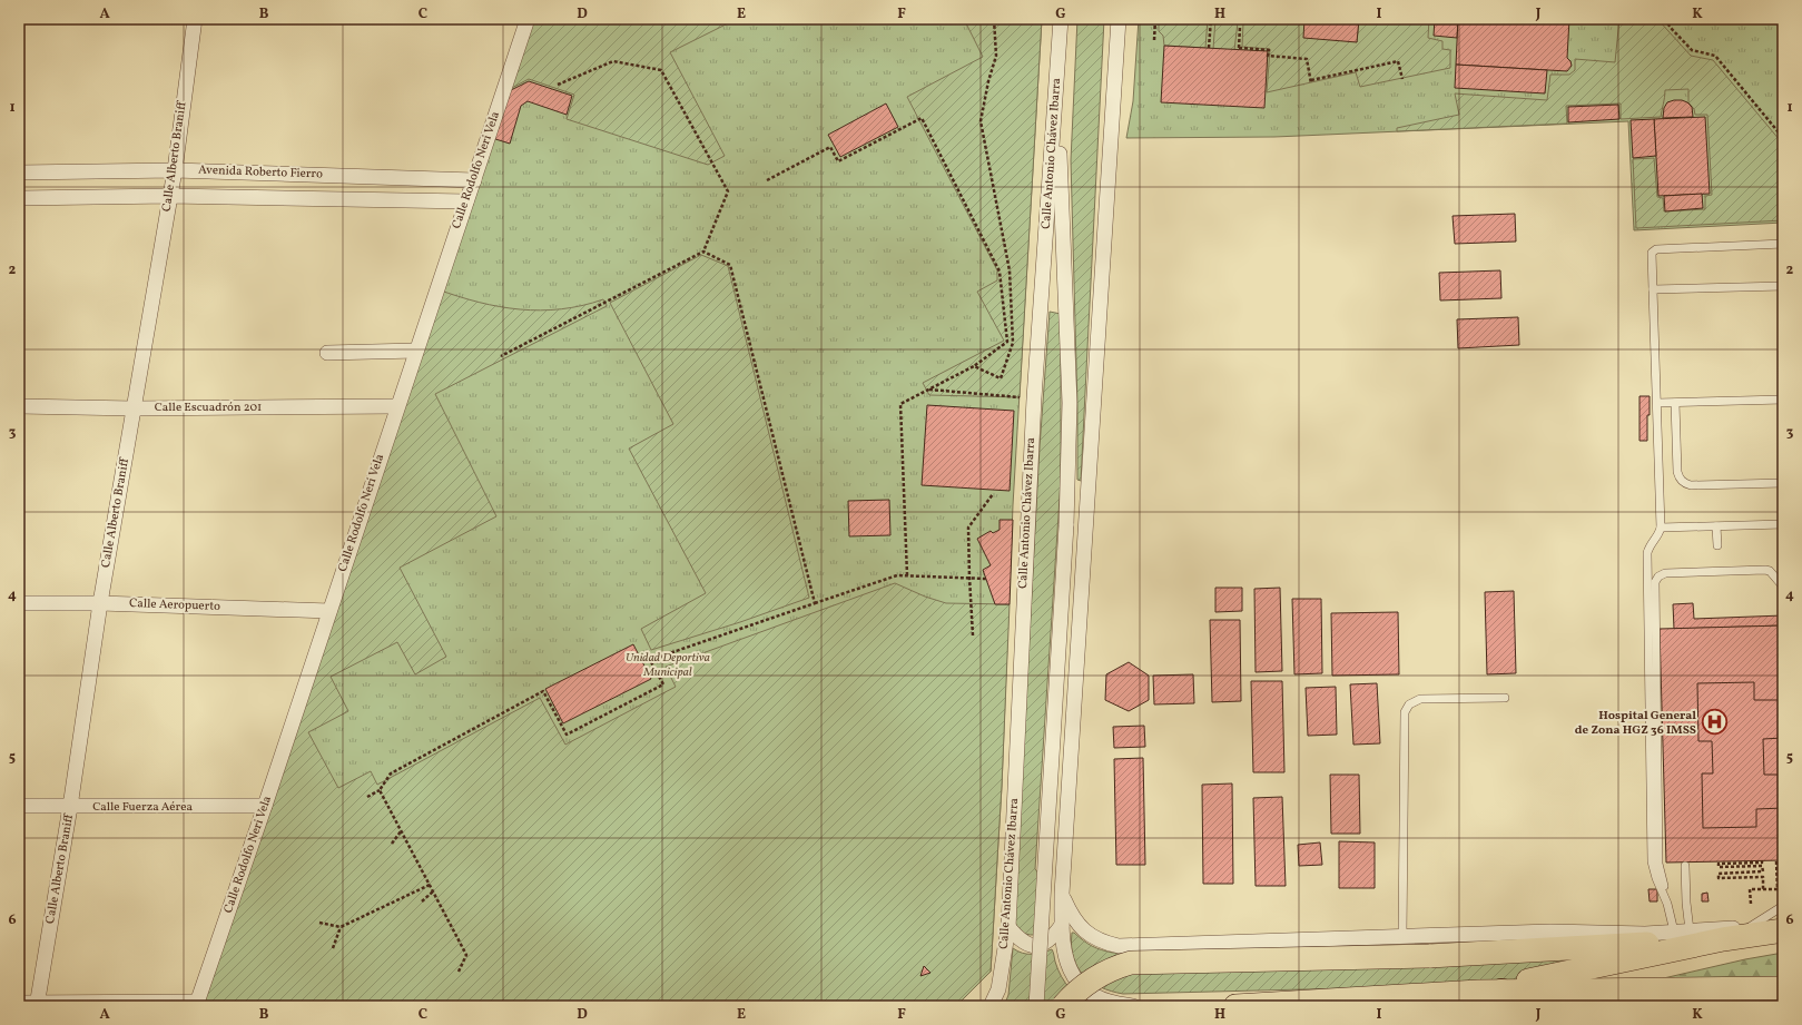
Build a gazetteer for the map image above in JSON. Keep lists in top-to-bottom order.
{
  "streets": {
    "street": [
      "Calle Antonio Chávez Ibarra",
      "Calle Alberto Braniff",
      "Calle Rodolfo Neri Vela",
      "Avenida Roberto Fierro",
      "Calle Escuadrón 201",
      "Calle Aeropuerto",
      "Calle Fuerza Aérea"
    ]
  },
  "crossings": [
    ["Calle Alberto Braniff", "Avenida Roberto Fierro"],
    ["Calle Alberto Braniff", "Calle Escuadrón 201"],
    ["Calle Alberto Braniff", "Calle Aeropuerto"],
    ["Calle Alberto Braniff", "Calle Fuerza Aérea"],
    ["Calle Rodolfo Neri Vela", "Avenida Roberto Fierro"],
    ["Calle Rodolfo Neri Vela", "Calle Escuadrón 201"],
    ["Calle Rodolfo Neri Vela", "Calle Aeropuerto"],
    ["Calle Rodolfo Neri Vela", "Calle Fuerza Aérea"]
  ],
  "parks": ["Unidad Deportiva Municipal"],
  "places": {
    "hospital": ["Hospital General de Zona HGZ 36 IMSS"]
  },
  "grid": {
    "columns": [
      "A",
      "B",
      "C",
      "D",
      "E",
      "F",
      "G",
      "H",
      "I",
      "J",
      "K"
    ],
    "rows": [
      "1",
      "2",
      "3",
      "4",
      "5",
      "6"
    ]
  }
}
